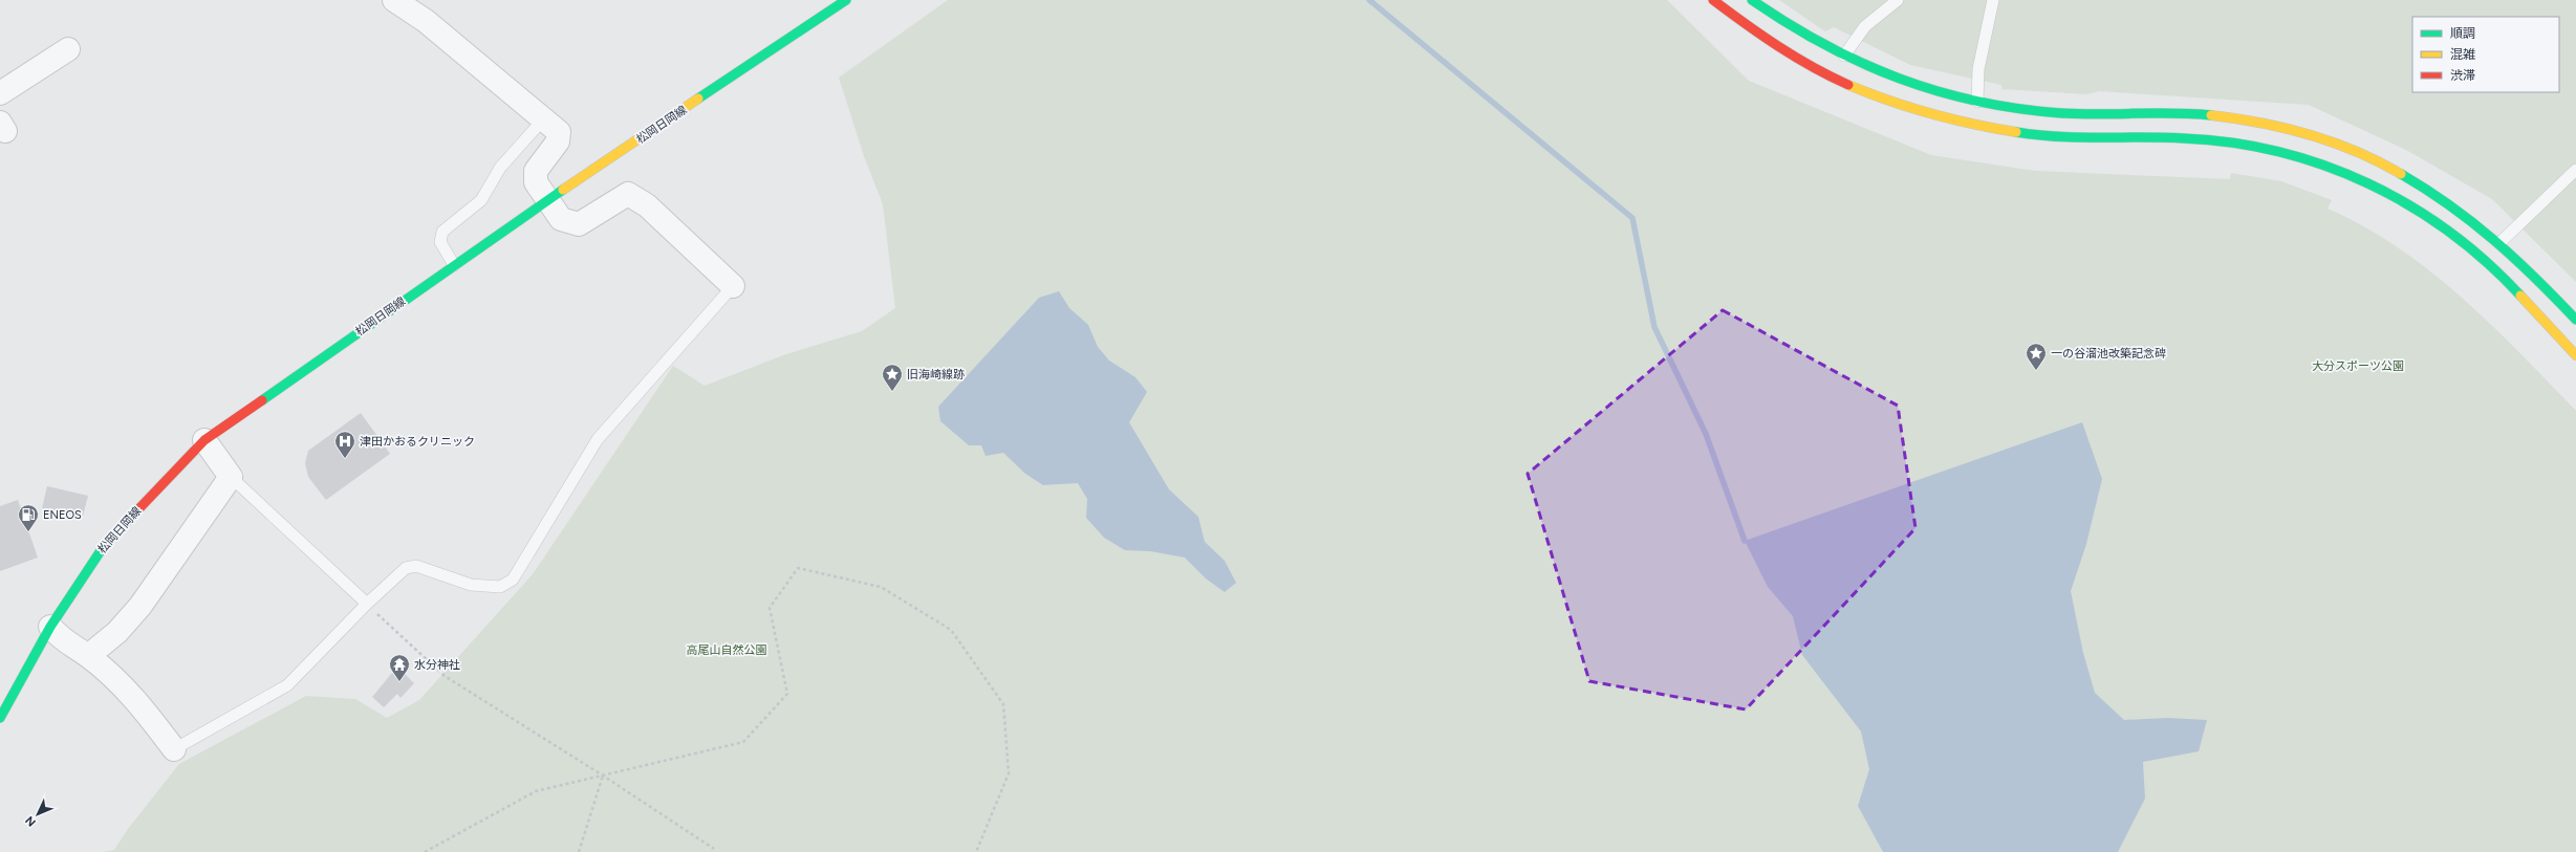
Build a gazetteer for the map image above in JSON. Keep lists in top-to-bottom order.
{
  "streets": {
    "street": ["松岡日岡線"]
  },
  "parks": ["大分スポーツ公園", "高尾山自然公園"],
  "places": {
    "place": ["一の谷溜池改築記念碑", "旧海崎線跡"],
    "hospital": ["津田かおるクリニック"],
    "fuel station": ["ENEOS"],
    "temple": ["水分神社"]
  },
  "legend": ["順調", "混雑", "渋滞"],
  "north": "bottom left"
}
